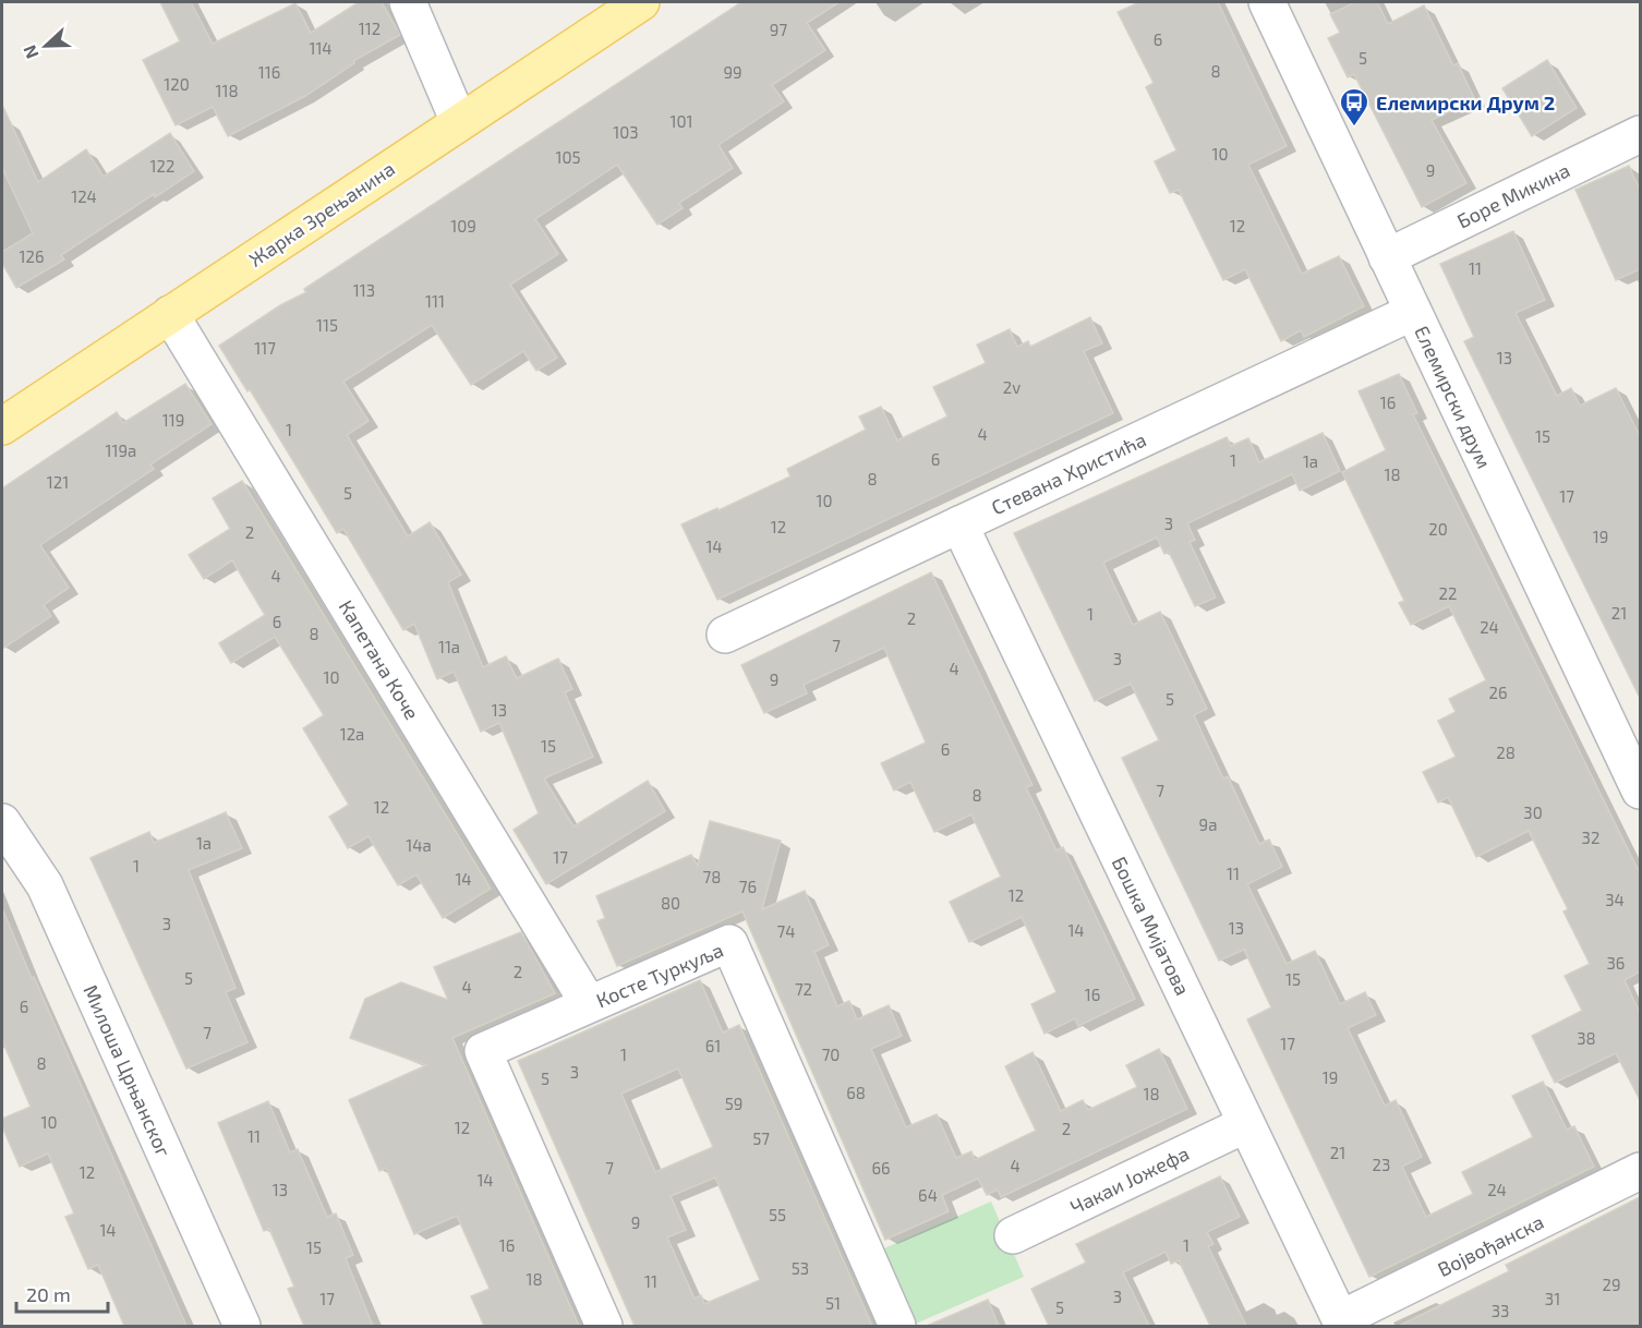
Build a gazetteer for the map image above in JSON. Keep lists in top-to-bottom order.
{
  "streets": {
    "main road": ["Жарка Зрењанина"],
    "street": [
      "Боре Микина",
      "Елемирски друм",
      "Стевана Христића",
      "Капетана Коче",
      "Бошка Мијатова",
      "Косте Туркуља",
      "Милоша Црњанског",
      "Чакаи Јожефа",
      "Војвођанска"
    ]
  },
  "crossings": [
    ["Боре Микина", "Елемирски друм"],
    ["Жарка Зрењанина", "Капетана Коче"],
    ["Елемирски друм", "Стевана Христића"],
    ["Стевана Христића", "Бошка Мијатова"],
    ["Капетана Коче", "Косте Туркуља"],
    ["Бошка Мијатова", "Чакаи Јожефа"],
    ["Бошка Мијатова", "Војвођанска"]
  ],
  "places": {
    "bus stop": ["Елемирски Друм 2"]
  },
  "house_numbers": [
    "112",
    "97",
    "6",
    "114",
    "5",
    "8",
    "116",
    "99",
    "120",
    "118",
    "101",
    "103",
    "10",
    "105",
    "122",
    "9",
    "124",
    "109",
    "12",
    "126",
    "11",
    "113",
    "111",
    "115",
    "117",
    "13",
    "2v",
    "16",
    "119",
    "1",
    "4",
    "15",
    "119а",
    "6",
    "1",
    "1a",
    "18",
    "8",
    "121",
    "5",
    "17",
    "10",
    "3",
    "12",
    "20",
    "2",
    "19",
    "14",
    "4",
    "22",
    "21",
    "1",
    "2",
    "6",
    "24",
    "8",
    "7",
    "11a",
    "3",
    "4",
    "10",
    "9",
    "26",
    "5",
    "13",
    "12a",
    "15",
    "6",
    "28",
    "7",
    "8",
    "12",
    "30",
    "9a",
    "32",
    "1a",
    "14a",
    "17",
    "1",
    "11",
    "78",
    "14",
    "76",
    "12",
    "34",
    "80",
    "3",
    "13",
    "14",
    "74",
    "36",
    "2",
    "5",
    "15",
    "4",
    "72",
    "16",
    "6",
    "7",
    "38",
    "17",
    "61",
    "1",
    "70",
    "8",
    "3",
    "19",
    "5",
    "68",
    "18",
    "59",
    "10",
    "12",
    "2",
    "11",
    "57",
    "21",
    "23",
    "4",
    "7",
    "66",
    "12",
    "14",
    "13",
    "24",
    "64",
    "55",
    "9",
    "14",
    "16",
    "1",
    "15",
    "53",
    "18",
    "11",
    "29",
    "3",
    "17",
    "31",
    "51",
    "5",
    "33"
  ],
  "scale_bar": "20 m",
  "north": "left"
}
